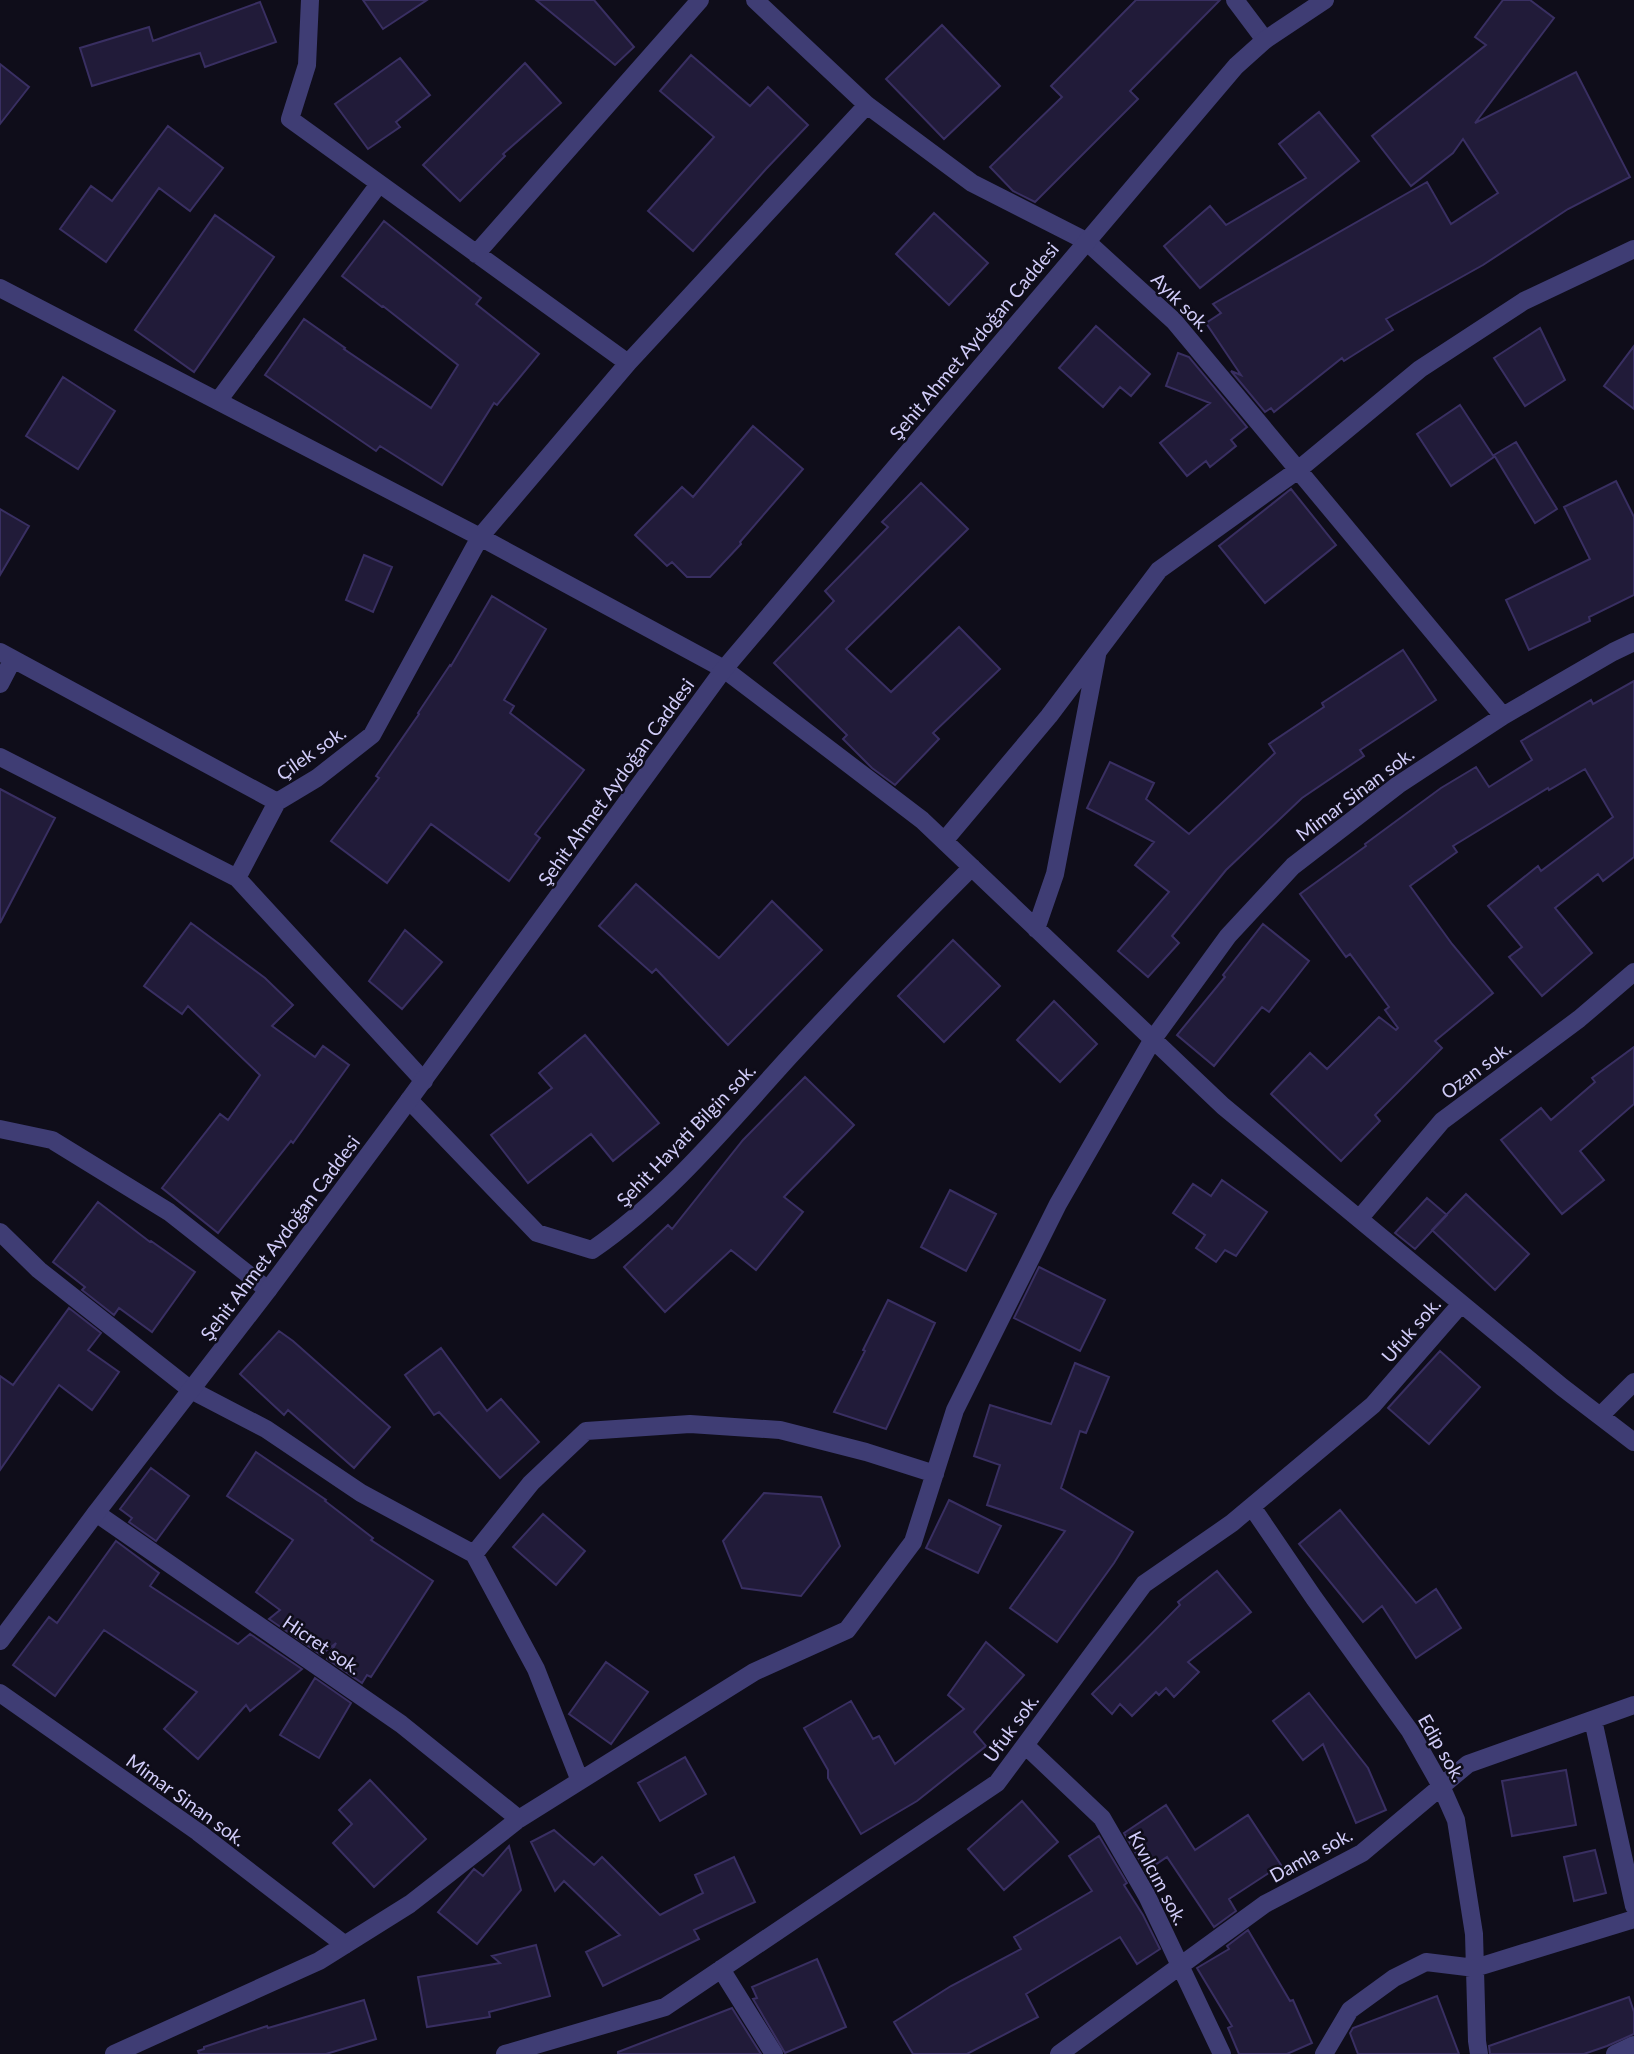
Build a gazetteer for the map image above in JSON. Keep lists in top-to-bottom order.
{
  "streets": {
    "street": [
      "Ayık sok.",
      "Şehit Ahmet Aydoğan Caddesi",
      "Çilek sok.",
      "Mimar Sinan sok.",
      "Ozan sok.",
      "Şehit Hayati Bilgin sok.",
      "Ufuk sok.",
      "Hicret sok.",
      "Edip sok.",
      "Damla sok.",
      "Kıvılcım sok."
    ]
  },
  "crossings": [
    ["Ayık sok.", "Şehit Ahmet Aydoğan Caddesi"],
    ["Ayık sok.", "Çilek sok."],
    ["Ayık sok.", "Mimar Sinan sok."],
    ["Şehit Ahmet Aydoğan Caddesi", "Şehit Hayati Bilgin sok."],
    ["Şehit Ahmet Aydoğan Caddesi", "Hicret sok."],
    ["Mimar Sinan sok.", "Hicret sok."],
    ["Ufuk sok.", "Edip sok."],
    ["Ufuk sok.", "Kıvılcım sok."],
    ["Edip sok.", "Damla sok."],
    ["Damla sok.", "Kıvılcım sok."]
  ]
}
